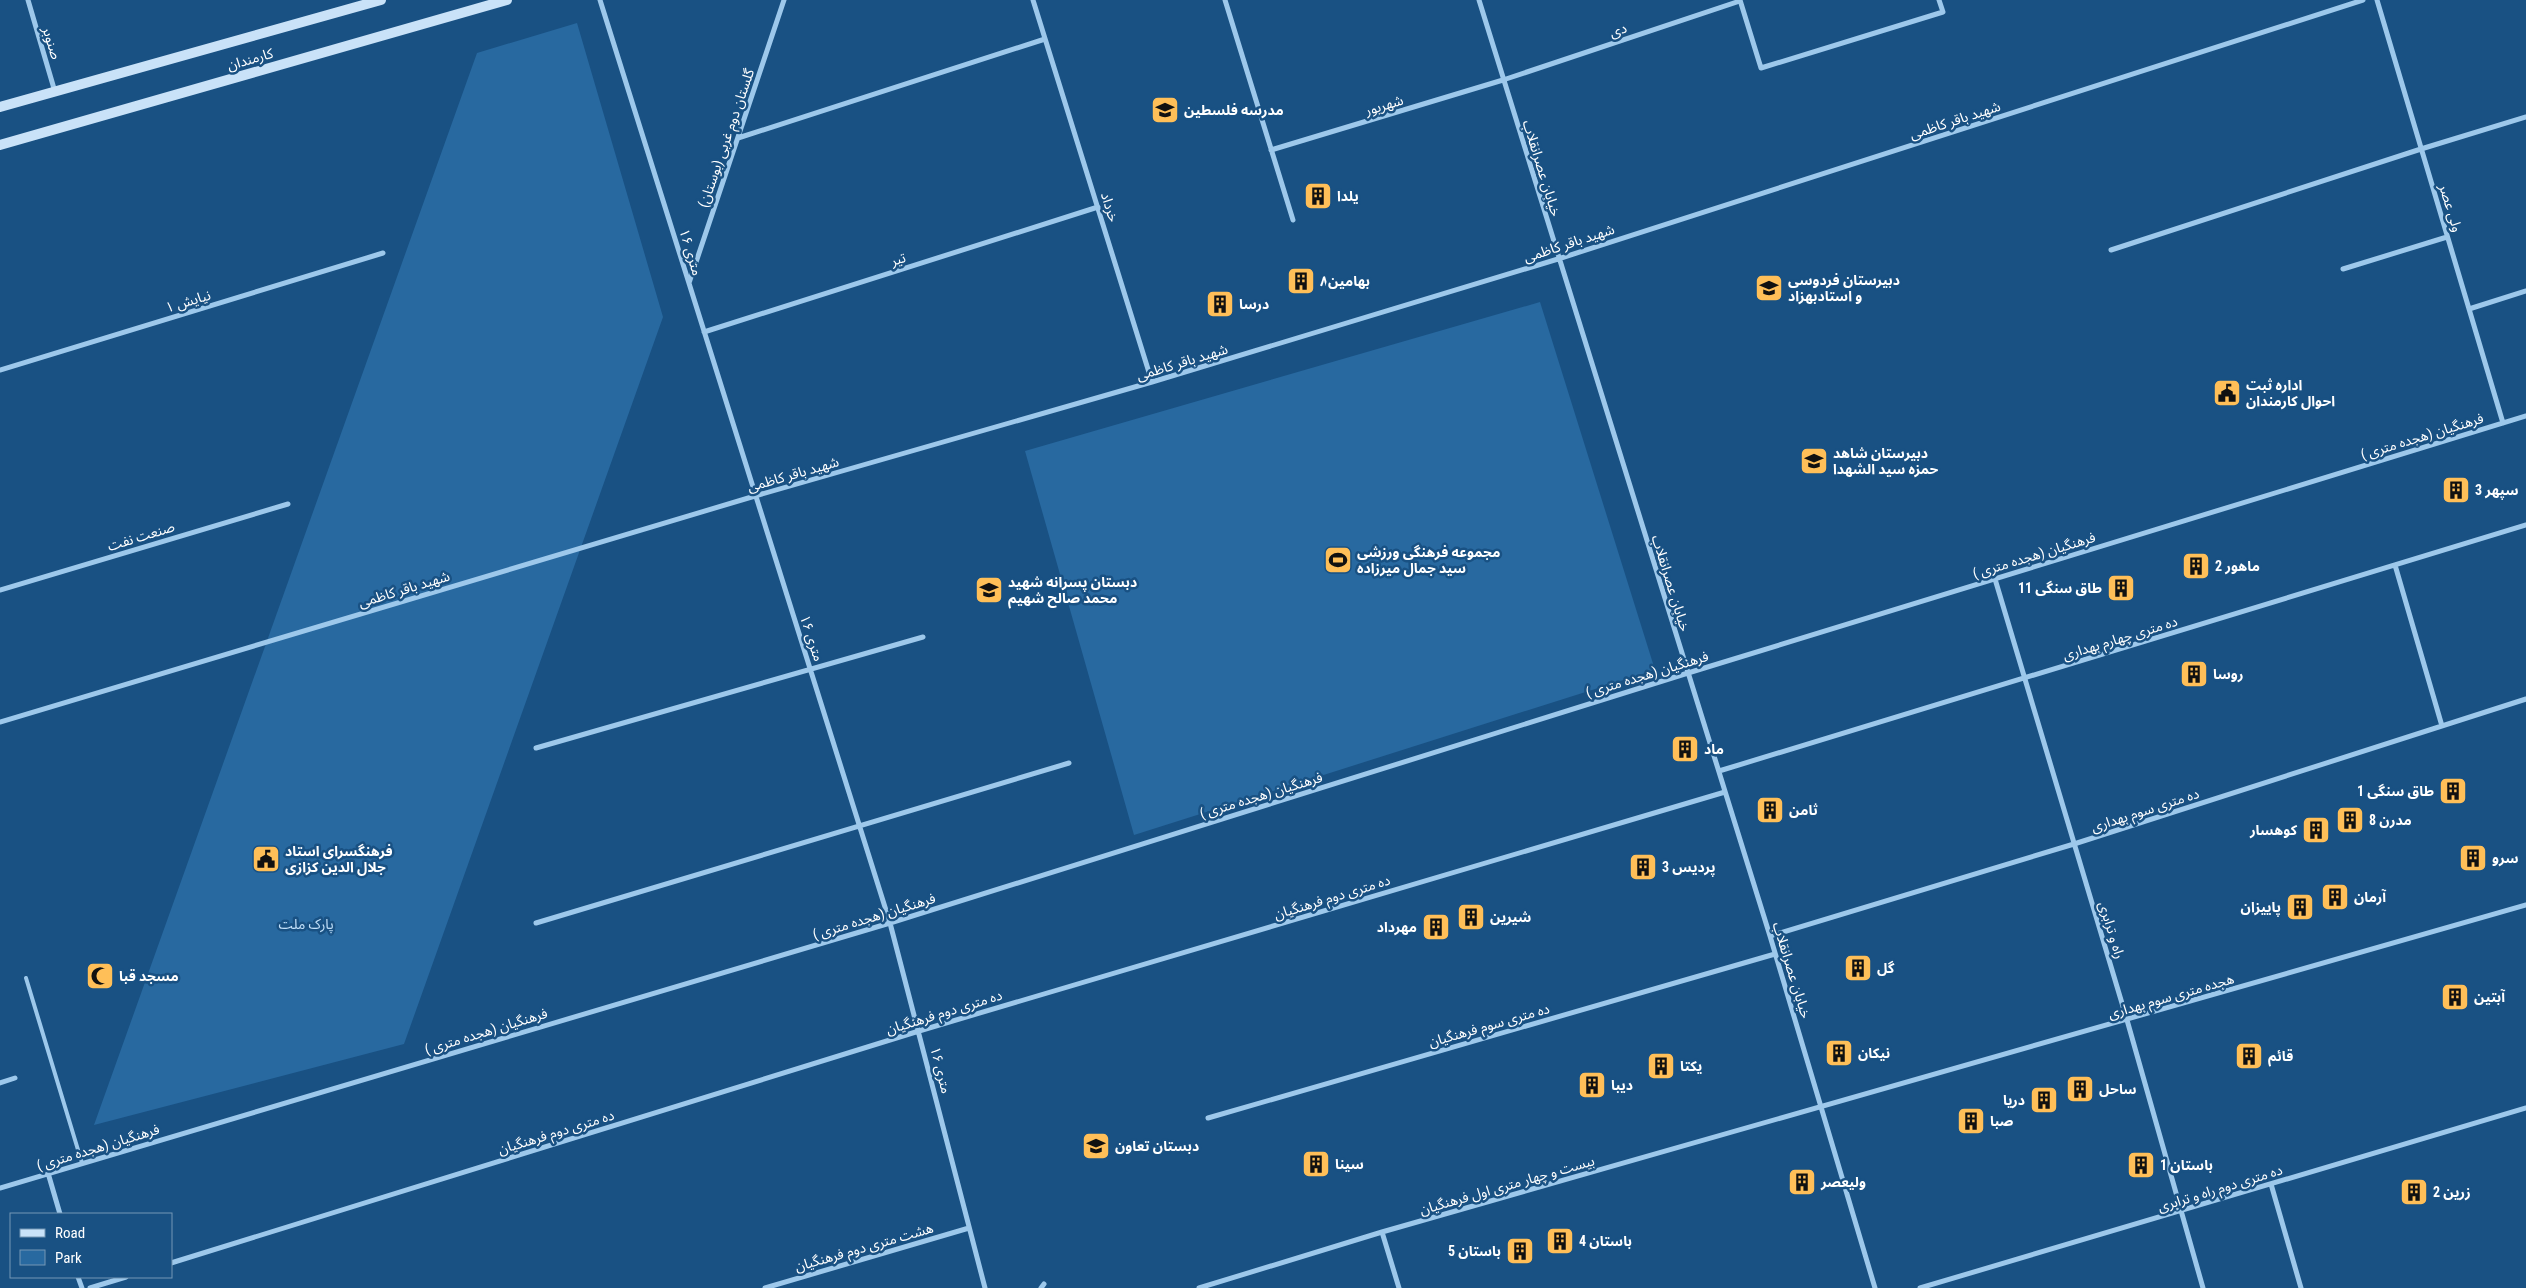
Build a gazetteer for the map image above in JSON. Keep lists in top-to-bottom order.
{
  "streets": {
    "main road": ["کارمندان"],
    "street": [
      "دی",
      "صنوبر",
      "شهریور",
      "شهید باقر کاظمی",
      "گلستان دوم غربی (بوستان)",
      "خیابان عصرانقلاب",
      "خرداد",
      "ولی عصر",
      "۱۶ متری",
      "تیر",
      "نیایش ۱",
      "فرهنگیان (هجده متری )",
      "صنعت نفت",
      "ده متری چهارم بهداری",
      "ده متری سوم بهداری",
      "ده متری دوم فرهنگیان",
      "راه و ترابری",
      "هجده متری سوم بهداری",
      "ده متری سوم فرهنگیان",
      "بیست و چهار متری اول فرهنگیان",
      "ده متری دوم راه و ترابری",
      "هشت متری دوم فرهنگیان"
    ]
  },
  "crossings": [
    ["دی", "شهریور"],
    ["دی", "خیابان عصرانقلاب"],
    ["صنوبر", "کارمندان"],
    ["شهریور", "خیابان عصرانقلاب"],
    ["شهید باقر کاظمی", "خیابان عصرانقلاب"],
    ["شهید باقر کاظمی", "خرداد"],
    ["شهید باقر کاظمی", "۱۶ متری"],
    ["گلستان دوم غربی (بوستان)", "۱۶ متری"],
    ["خیابان عصرانقلاب", "فرهنگیان (هجده متری )"],
    ["خیابان عصرانقلاب", "ده متری چهارم بهداری"],
    ["خیابان عصرانقلاب", "ده متری سوم بهداری"],
    ["خیابان عصرانقلاب", "ده متری دوم فرهنگیان"],
    ["خیابان عصرانقلاب", "هجده متری سوم بهداری"],
    ["خیابان عصرانقلاب", "ده متری سوم فرهنگیان"],
    ["خیابان عصرانقلاب", "بیست و چهار متری اول فرهنگیان"],
    ["خرداد", "تیر"],
    ["ولی عصر", "فرهنگیان (هجده متری )"],
    ["۱۶ متری", "تیر"],
    ["۱۶ متری", "فرهنگیان (هجده متری )"],
    ["۱۶ متری", "ده متری دوم فرهنگیان"],
    ["۱۶ متری", "هشت متری دوم فرهنگیان"],
    ["فرهنگیان (هجده متری )", "راه و ترابری"],
    ["ده متری چهارم بهداری", "راه و ترابری"],
    ["ده متری سوم بهداری", "راه و ترابری"],
    ["راه و ترابری", "هجده متری سوم بهداری"],
    ["راه و ترابری", "ده متری دوم راه و ترابری"],
    ["هجده متری سوم بهداری", "بیست و چهار متری اول فرهنگیان"]
  ],
  "parks": ["پارک ملت"],
  "places": {
    "school or university": [
      "مدرسه فلسطین",
      "دبیرستان فردوسی و استادبهزاد",
      "دبیرستان شاهد حمزه سید الشهدا",
      "دبستان پسرانه شهید محمد صالح شهیم",
      "دبستان تعاون"
    ],
    "building": [
      "یلدا",
      "بهامین۸",
      "درسا",
      "سپهر 3",
      "ماهور 2",
      "طاق سنگی 11",
      "روسا",
      "ماد",
      "طاق سنگی 1",
      "ثامن",
      "مدرن 8",
      "کوهسار",
      "سرو",
      "پردیس 3",
      "آرمان",
      "پاییزان",
      "شیرین",
      "مهرداد",
      "گل",
      "آبتین",
      "نیکان",
      "قائم",
      "یکتا",
      "دیبا",
      "ساحل",
      "دریا",
      "صبا",
      "سینا",
      "باستان 1",
      "ولیعصر",
      "زرین 2",
      "باستان 4",
      "باستان 5"
    ],
    "public building": ["اداره ثبت احوال کارمندان", "فرهنگسرای استاد جلال الدین کزازی"],
    "sports": ["مجموعه فرهنگی ورزشی سید جمال میرزاده"],
    "mosque": ["مسجد قبا"]
  },
  "legend": ["Road", "Park"]
}
